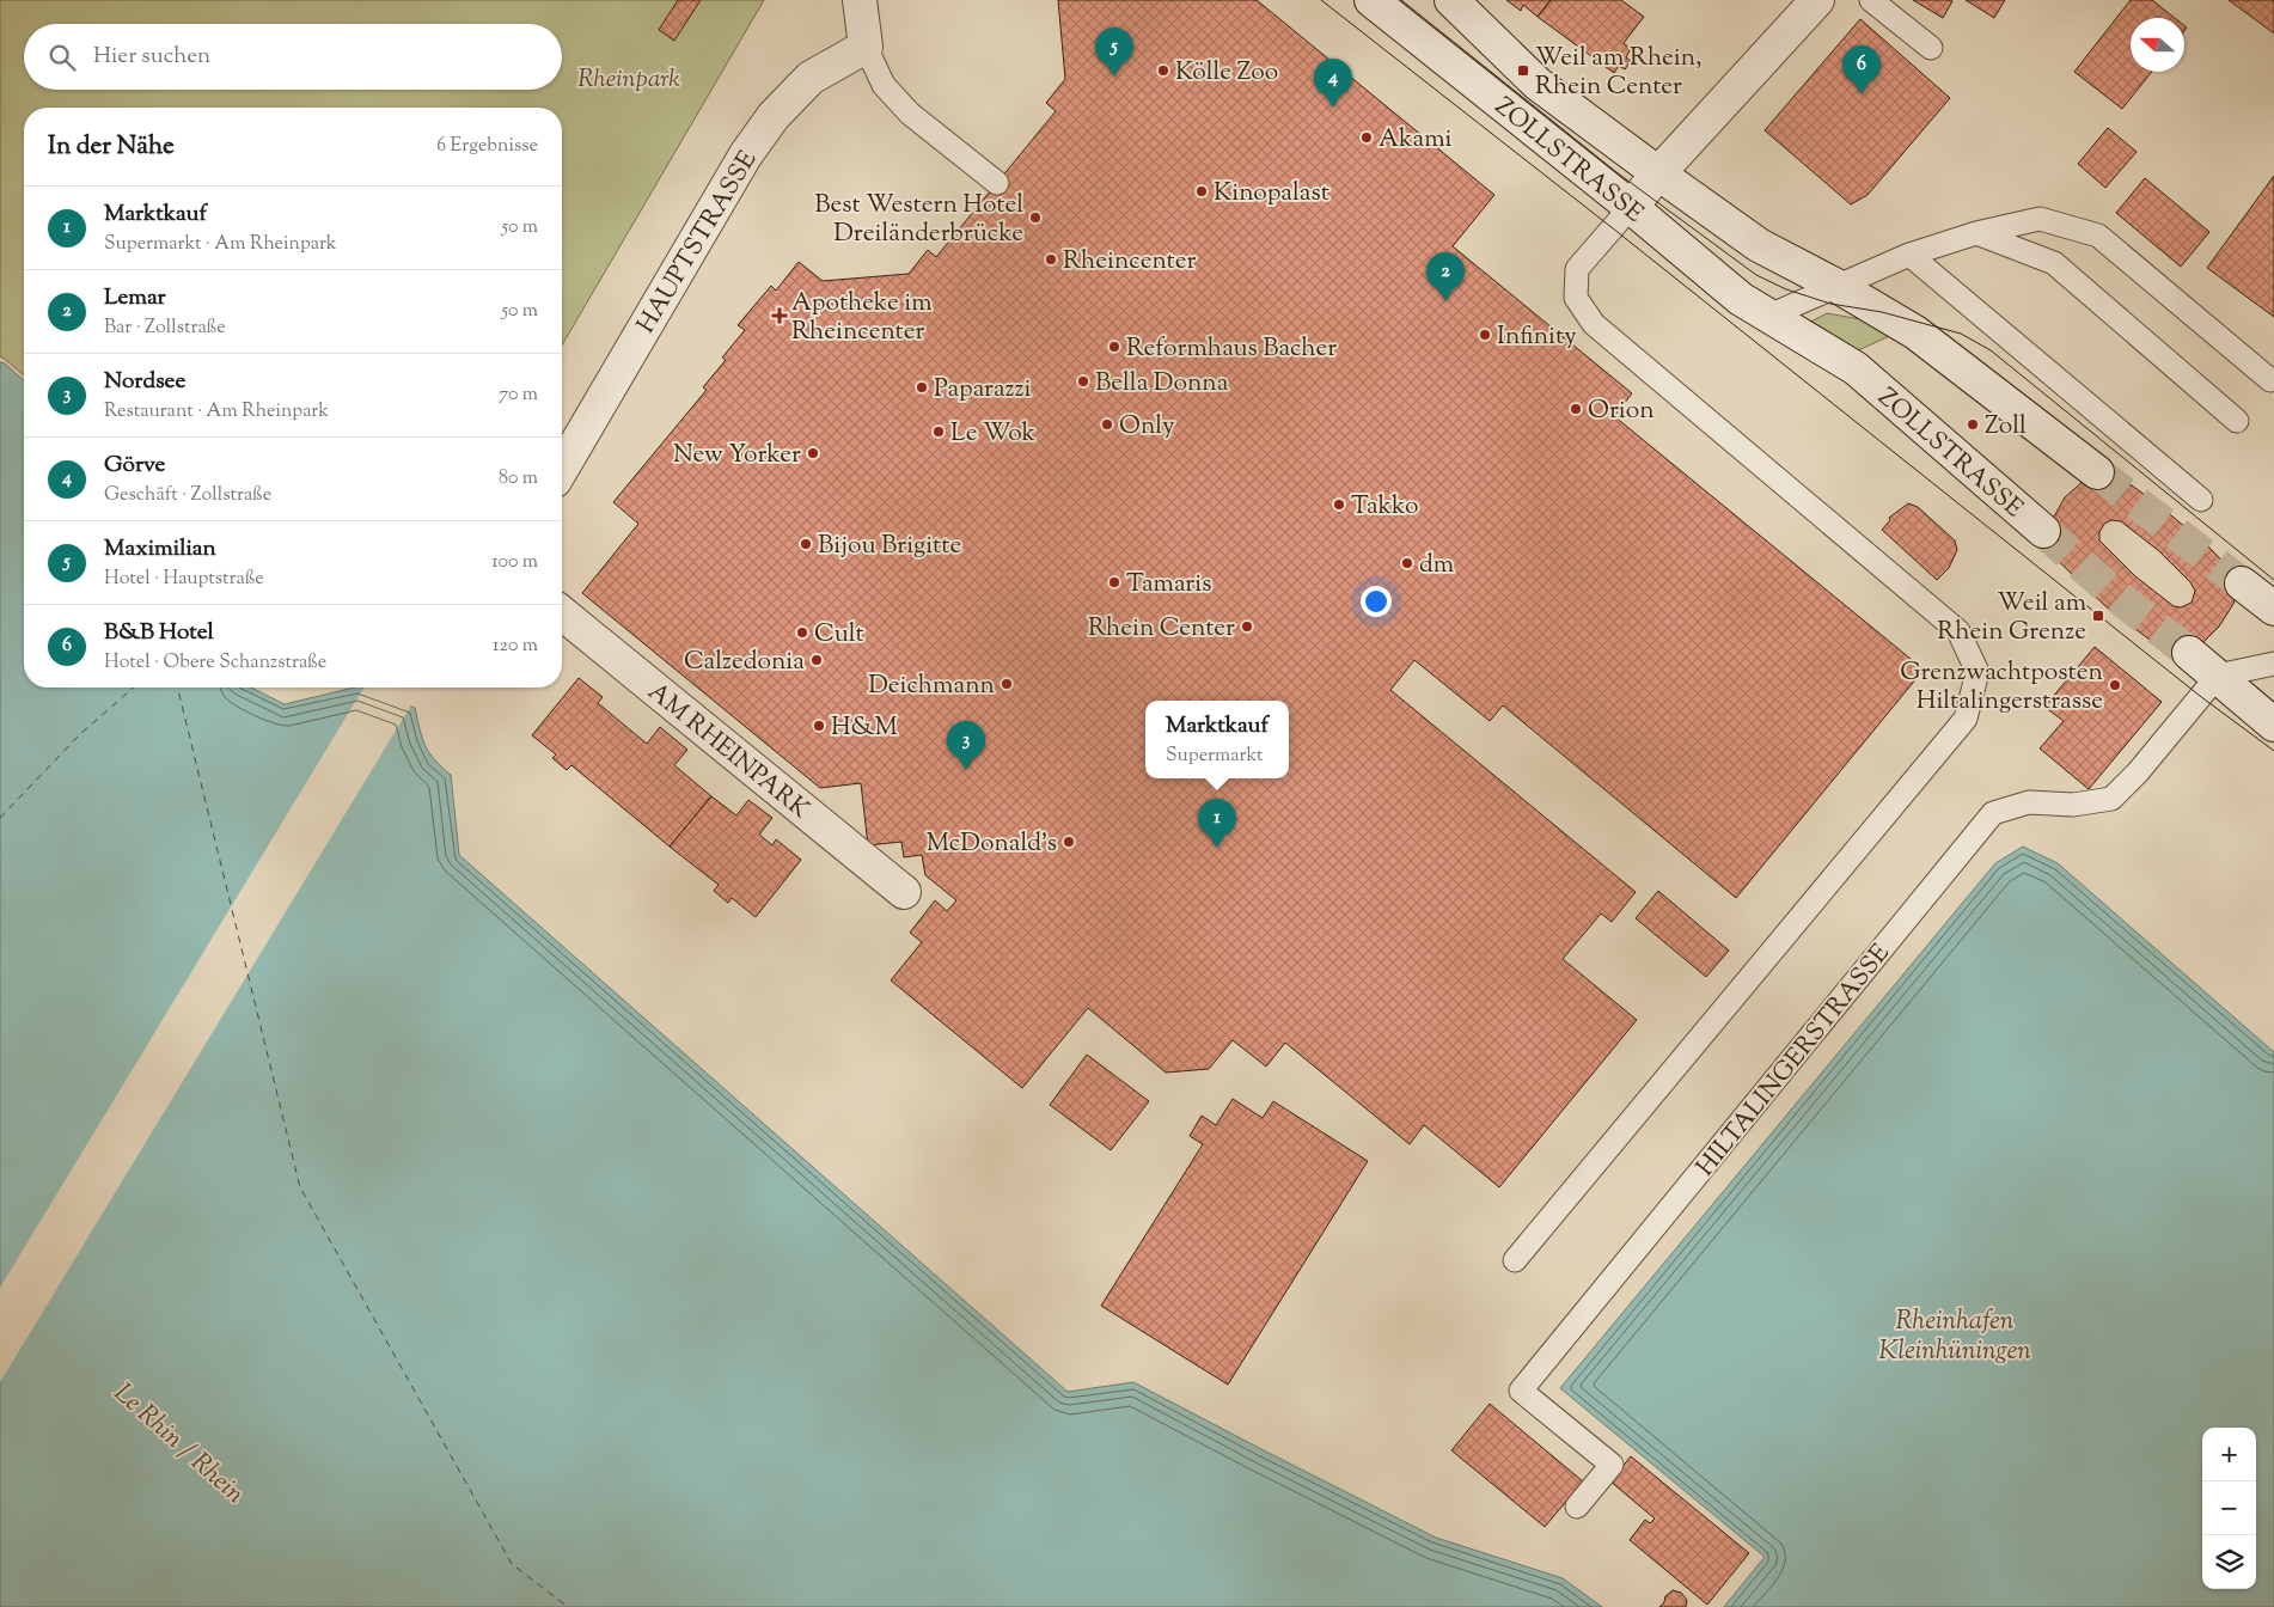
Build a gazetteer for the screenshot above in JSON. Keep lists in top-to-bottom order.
{
  "streets": {
    "main road": ["ZOLLSTRASSE", "HAUPTSTRASSE", "AM RHEINPARK"],
    "lane": ["HILTALINGERSTRASSE"]
  },
  "water": ["Rheinhafen Kleinhüningen", "Le Rhin / Rhein"],
  "parks": ["Rheinpark"],
  "places": {
    "other": [
      "Kölle Zoo",
      "Akami",
      "Kinopalast",
      "Best Western Hotel Dreiländerbrücke",
      "Rheincenter",
      "Infinity",
      "Reformhaus Bacher",
      "Bella Donna",
      "Paparazzi",
      "Orion",
      "Only",
      "Zoll",
      "Le Wok",
      "New Yorker",
      "Takko",
      "Bijou Brigitte",
      "dm",
      "Tamaris",
      "Rhein Center",
      "Cult",
      "Calzedonia",
      "Deichmann",
      "Grenzwachtposten Hiltalingerstrasse",
      "H&M",
      "McDonald's"
    ],
    "transit": ["Weil am Rhein, Rhein Center", "Weil am Rhein Grenze"],
    "health": ["Apotheke im Rheincenter"]
  },
  "north": "left",
  "page": {
    "search": "Hier suchen",
    "pins": [
      "5",
      "6",
      "4",
      "2",
      "3",
      "1"
    ],
    "heading": ["In der Nähe", "6 Ergebnisse"],
    "list": [
      {
        "mark": "1",
        "name": "Marktkauf",
        "note": "Supermarkt · Am Rheinpark",
        "value": "50 m"
      },
      {
        "mark": "2",
        "name": "Lemar",
        "note": "Bar · Zollstraße",
        "value": "50 m"
      },
      {
        "mark": "3",
        "name": "Nordsee",
        "note": "Restaurant · Am Rheinpark",
        "value": "70 m"
      },
      {
        "mark": "4",
        "name": "Görve",
        "note": "Geschäft · Zollstraße",
        "value": "80 m"
      },
      {
        "mark": "5",
        "name": "Maximilian",
        "note": "Hotel · Hauptstraße",
        "value": "100 m"
      },
      {
        "mark": "6",
        "name": "B&B Hotel",
        "note": "Hotel · Obere Schanzstraße",
        "value": "120 m"
      }
    ],
    "popup": ["Marktkauf", "Supermarkt"],
    "map_buttons": ["+", "−"]
  }
}
